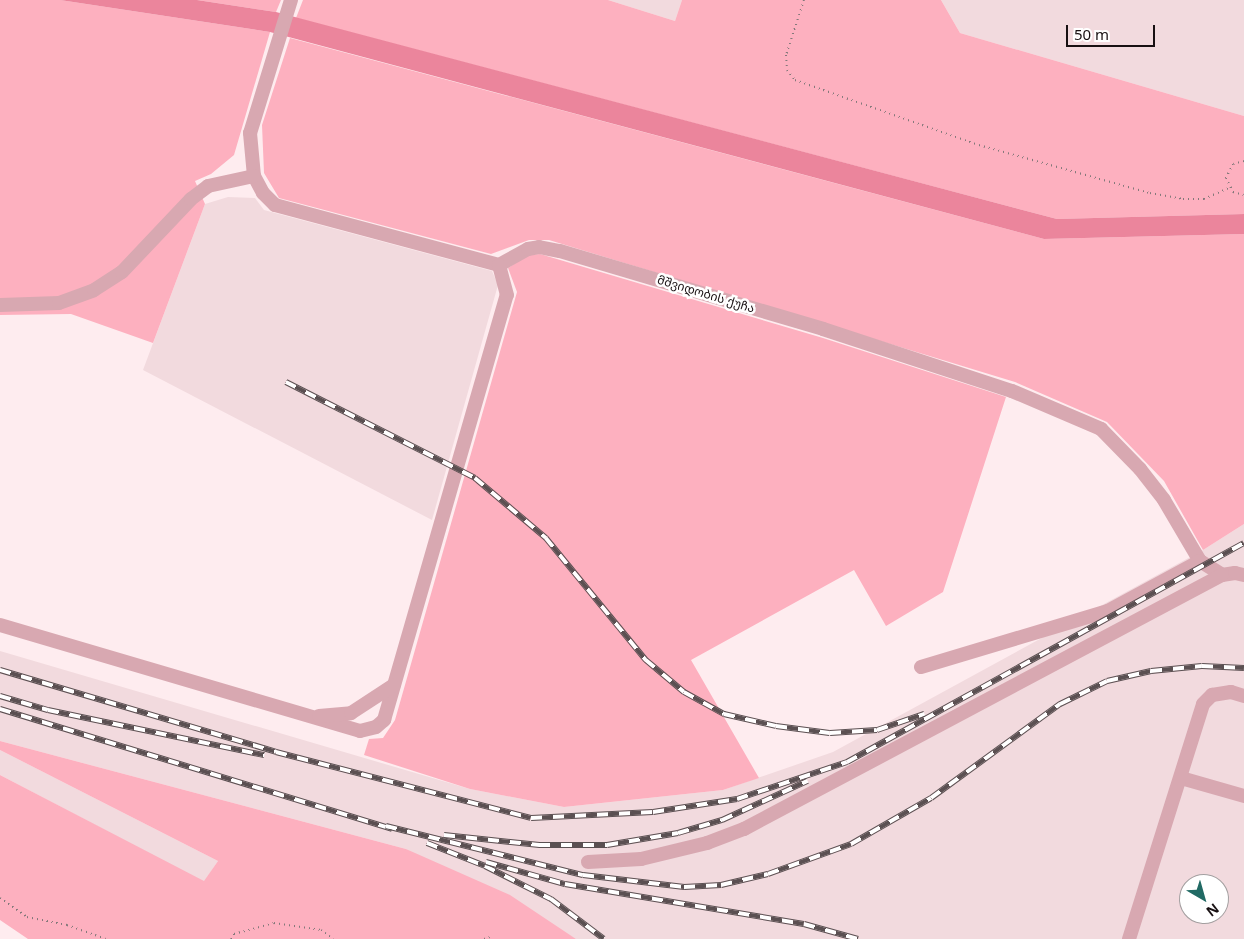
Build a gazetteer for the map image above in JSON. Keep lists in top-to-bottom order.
{
  "streets": {
    "street": ["მშვიდობის ქუჩა"]
  },
  "scale_bar": "50 m",
  "north": "bottom right"
}
